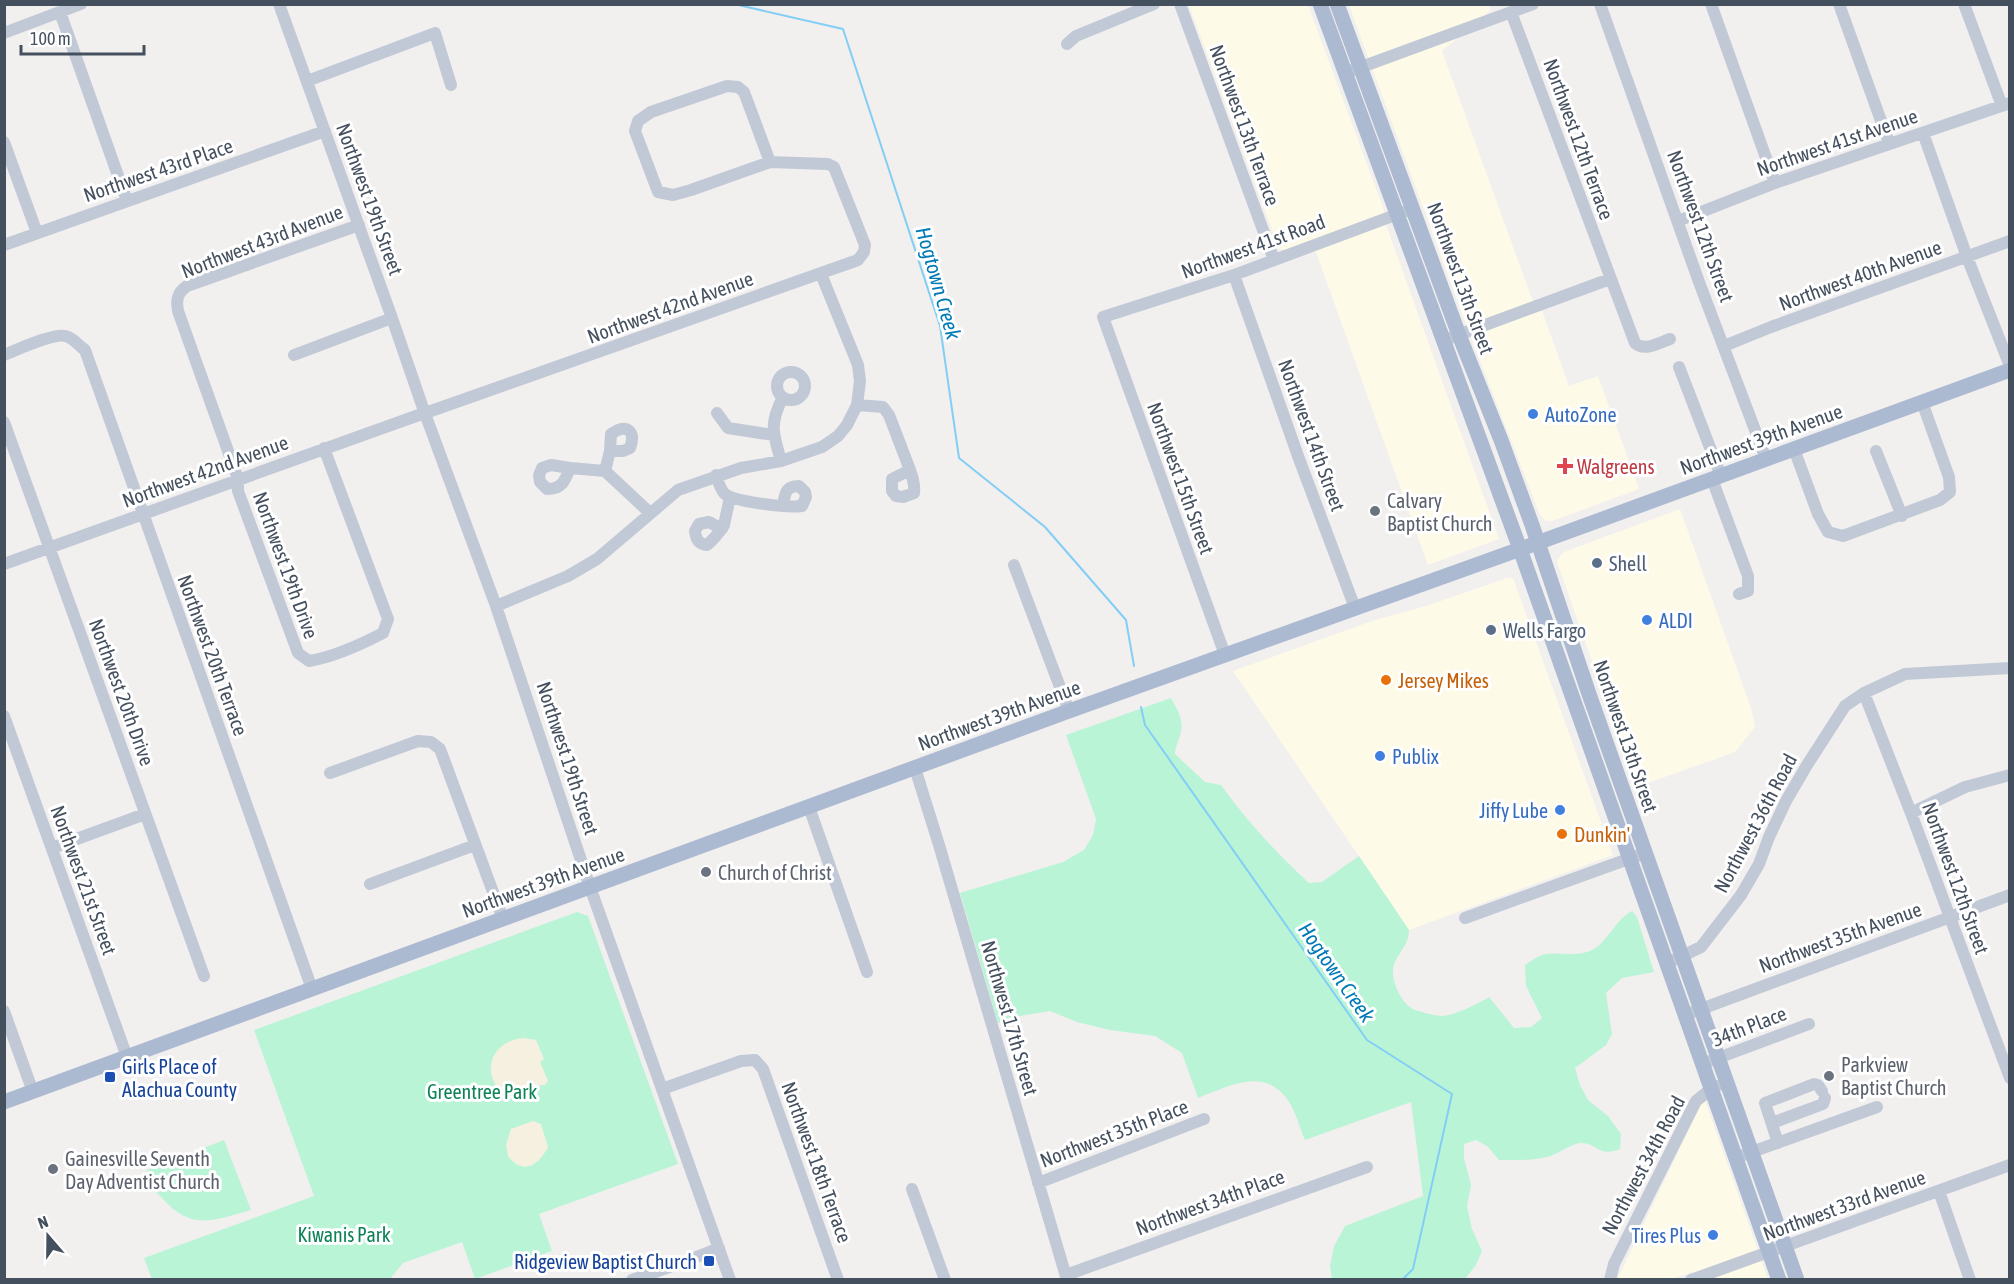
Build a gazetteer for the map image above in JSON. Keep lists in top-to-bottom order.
{
  "streets": {
    "main road": ["Northwest 13th Street", "Northwest 39th Avenue"],
    "street": [
      "Northwest 13th Terrace",
      "Northwest 12th Terrace",
      "Northwest 41st Avenue",
      "Northwest 43rd Place",
      "Northwest 19th Street",
      "Northwest 12th Street",
      "Northwest 43rd Avenue",
      "Northwest 41st Road",
      "Northwest 40th Avenue",
      "Northwest 42nd Avenue",
      "Northwest 14th Street",
      "Northwest 15th Street",
      "Northwest 19th Drive",
      "Northwest 20th Terrace",
      "Northwest 20th Drive",
      "Northwest 36th Road",
      "Northwest 21st Street",
      "Northwest 35th Avenue",
      "Northwest 17th Street",
      "34th Place",
      "Northwest 35th Place",
      "Northwest 18th Terrace",
      "Northwest 34th Road",
      "Northwest 34th Place",
      "Northwest 33rd Avenue"
    ]
  },
  "crossings": [
    ["Northwest 13th Terrace", "Northwest 41st Road"],
    ["Northwest 41st Avenue", "Northwest 12th Street"],
    ["Northwest 43rd Place", "Northwest 19th Street"],
    ["Northwest 19th Street", "Northwest 43rd Avenue"],
    ["Northwest 19th Street", "Northwest 42nd Avenue"],
    ["Northwest 19th Street", "Northwest 39th Avenue"],
    ["Northwest 19th Street", "Northwest 18th Terrace"],
    ["Northwest 12th Street", "Northwest 40th Avenue"],
    ["Northwest 12th Street", "Northwest 39th Avenue"],
    ["Northwest 12th Street", "Northwest 36th Road"],
    ["Northwest 12th Street", "Northwest 35th Avenue"],
    ["Northwest 43rd Avenue", "Northwest 42nd Avenue"],
    ["Northwest 43rd Avenue", "Northwest 19th Drive"],
    ["Northwest 41st Road", "Northwest 13th Street"],
    ["Northwest 41st Road", "Northwest 14th Street"],
    ["Northwest 41st Road", "Northwest 15th Street"],
    ["Northwest 13th Street", "Northwest 39th Avenue"],
    ["Northwest 13th Street", "Northwest 36th Road"],
    ["Northwest 13th Street", "Northwest 35th Avenue"],
    ["Northwest 13th Street", "34th Place"],
    ["Northwest 13th Street", "Northwest 34th Road"],
    ["Northwest 13th Street", "Northwest 33rd Avenue"],
    ["Northwest 42nd Avenue", "Northwest 19th Drive"],
    ["Northwest 42nd Avenue", "Northwest 20th Terrace"],
    ["Northwest 42nd Avenue", "Northwest 20th Drive"],
    ["Northwest 14th Street", "Northwest 39th Avenue"],
    ["Northwest 39th Avenue", "Northwest 15th Street"],
    ["Northwest 39th Avenue", "Northwest 20th Terrace"],
    ["Northwest 39th Avenue", "Northwest 21st Street"],
    ["Northwest 39th Avenue", "Northwest 17th Street"],
    ["Northwest 17th Street", "Northwest 35th Place"],
    ["Northwest 17th Street", "Northwest 34th Place"]
  ],
  "water": ["Hogtown Creek"],
  "parks": ["Greentree Park", "Kiwanis Park"],
  "places": {
    "other": [
      "AutoZone",
      "Calvary Baptist Church",
      "Shell",
      "ALDI",
      "Wells Fargo",
      "Jersey Mikes",
      "Publix",
      "Jiffy Lube",
      "Dunkin'",
      "Church of Christ",
      "Parkview Baptist Church",
      "Gainesville Seventh Day Adventist Church",
      "Tires Plus"
    ],
    "health": ["Walgreens"],
    "transit": ["Girls Place of Alachua County", "Ridgeview Baptist Church"]
  },
  "scale_bar": "100 m",
  "north": "top"
}
